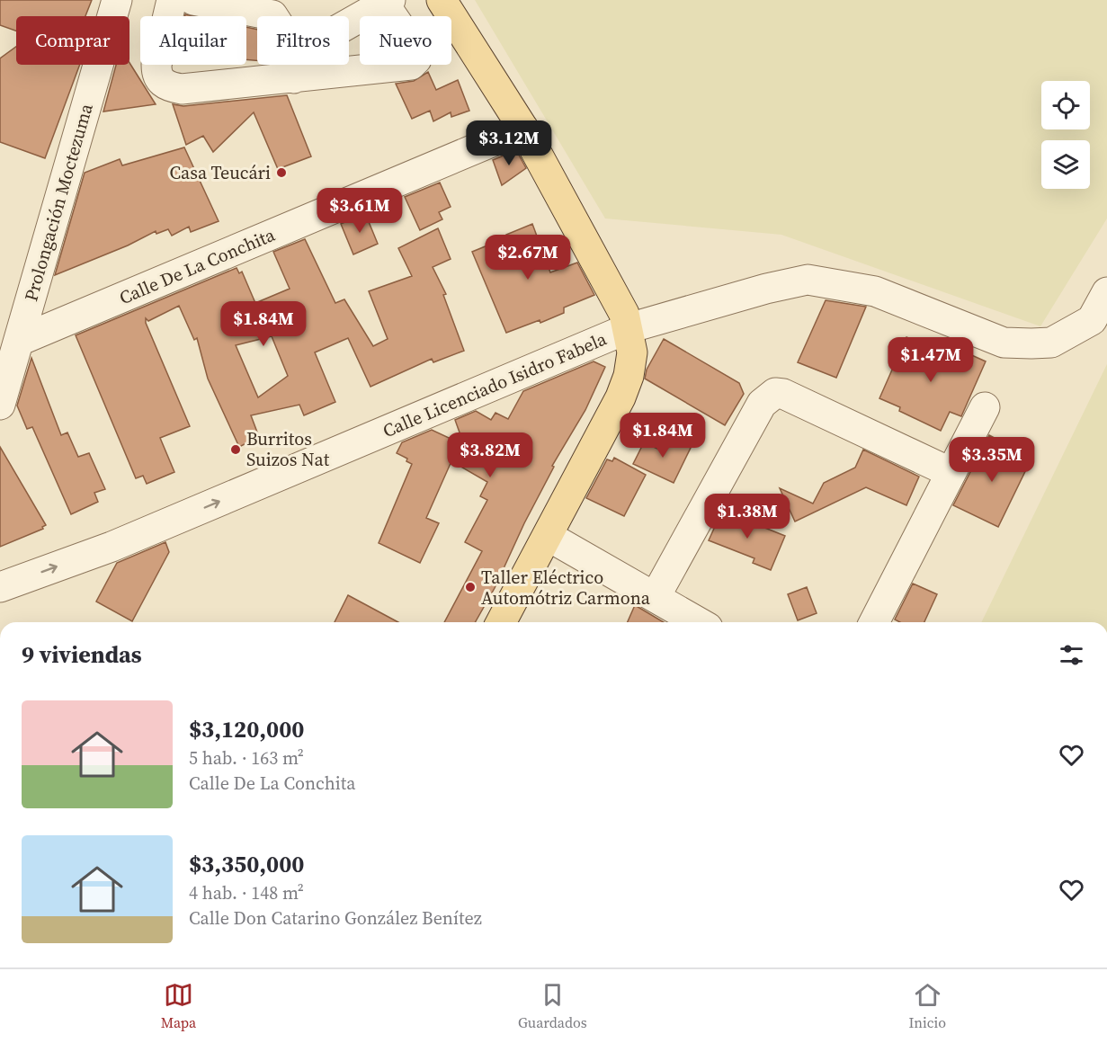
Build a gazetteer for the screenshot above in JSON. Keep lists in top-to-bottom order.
{
  "streets": {
    "street": ["Prolongación Moctezuma", "Calle De La Conchita", "Calle Licenciado Isidro Fabela"]
  },
  "crossings": [
    ["Prolongación Moctezuma", "Calle De La Conchita"]
  ],
  "one_way": ["Calle Licenciado Isidro Fabela"],
  "places": ["Casa Teucári", "Burritos Suizos Nat", "Taller Eléctrico Automótriz Carmona"],
  "page": {
    "chip": [
      "Comprar",
      "Alquilar",
      "Filtros",
      "Nuevo"
    ],
    "price": [
      "$3.12M",
      "$3.61M",
      "$2.67M",
      "$1.84M",
      "$1.47M",
      "$1.84M",
      "$3.82M",
      "$3.35M",
      "$1.38M"
    ],
    "heading": "9 viviendas",
    "list": [
      {
        "name": "$3,120,000",
        "note": "5 hab. · 163 m² · Calle De La Conchita"
      },
      {
        "name": "$3,350,000",
        "note": "4 hab. · 148 m² · Calle Don Catarino González Benítez"
      }
    ],
    "tabs": ["Mapa", "Guardados", "Inicio"]
  }
}
